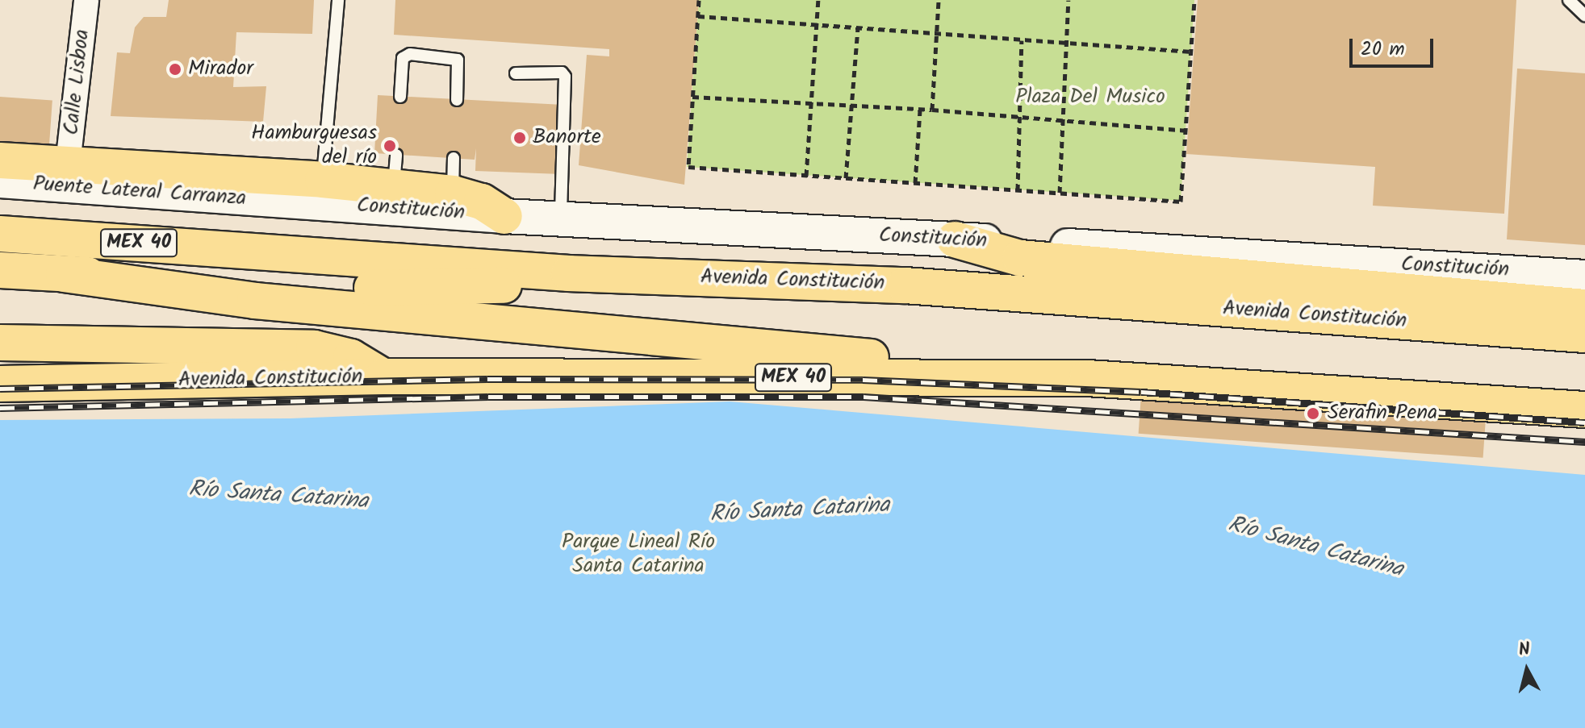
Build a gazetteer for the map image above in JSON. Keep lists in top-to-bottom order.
{
  "streets": {
    "main road": ["MEX 40", "Avenida Constitución"],
    "street": ["Calle Lisboa", "Puente Lateral Carranza", "Constitución"]
  },
  "crossings": [
    ["Puente Lateral Carranza", "Constitución"]
  ],
  "water": ["Río Santa Catarina"],
  "parks": ["Plaza Del Musico", "Parque Lineal Río Santa Catarina"],
  "places": [
    "Mirador",
    "Banorte",
    "Hamburguesas del río",
    "Serafin Pena"
  ],
  "scale_bar": "20 m",
  "north": "top"
}
